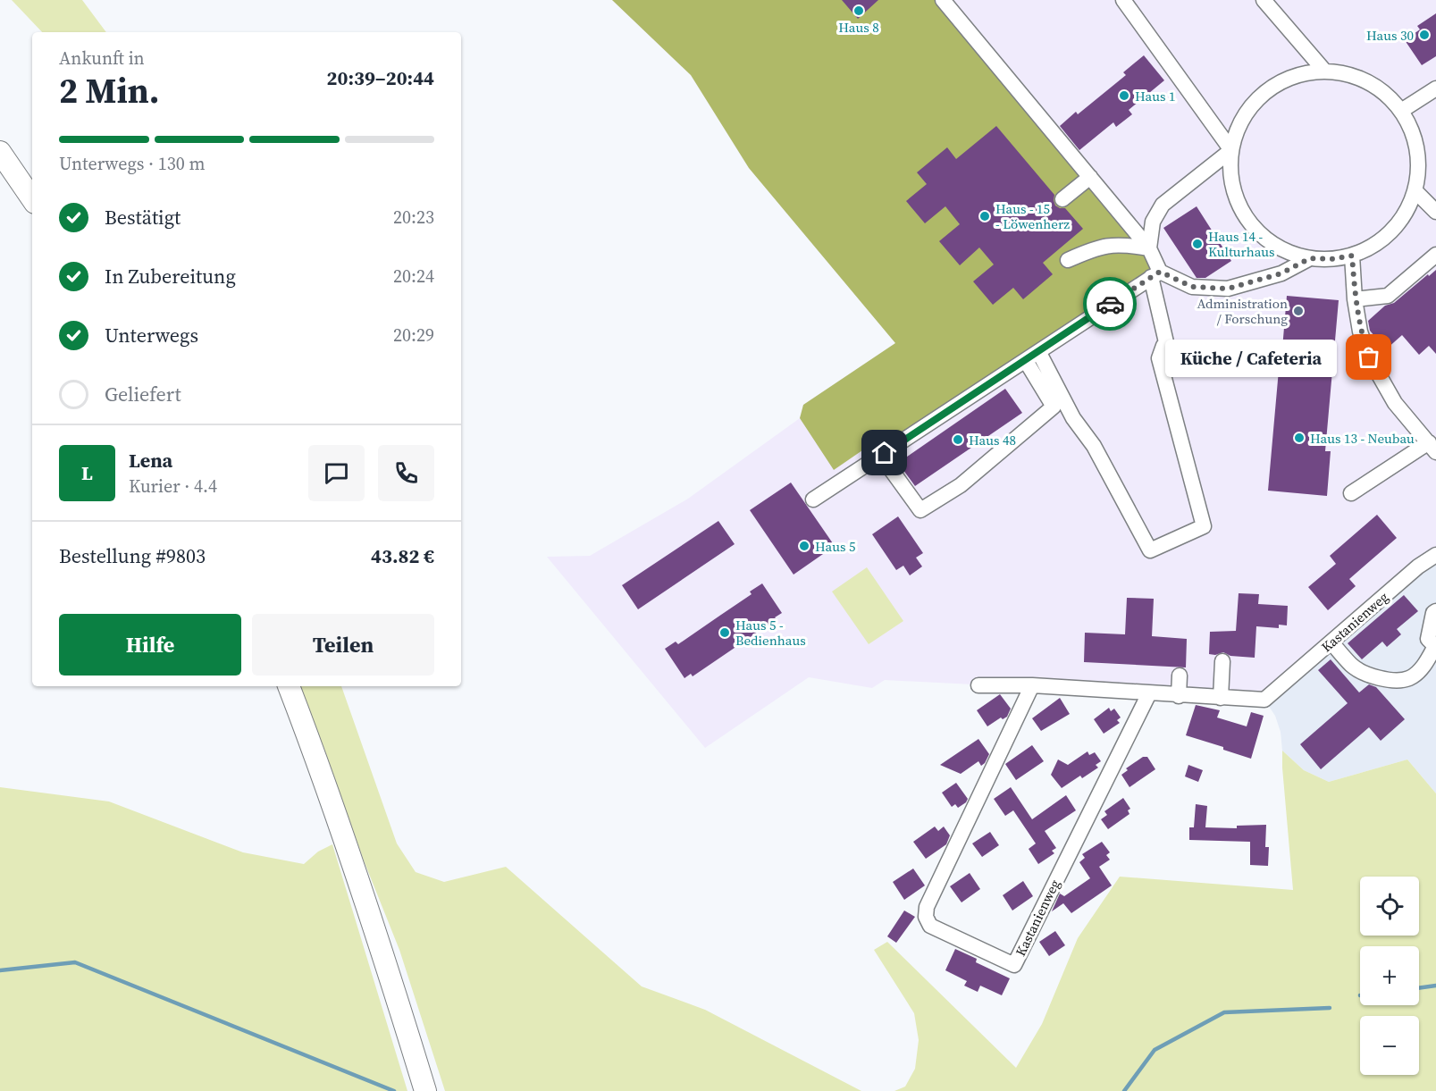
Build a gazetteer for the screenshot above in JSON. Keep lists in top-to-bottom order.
{
  "streets": {
    "street": ["Kastanienweg"]
  },
  "places": [
    "Haus 8",
    "Haus 30",
    "Haus 1",
    "Haus - 15 - Löwenherz",
    "Haus 14 - Kulturhaus",
    "Administration / Forschung",
    "Küche / Cafeteria",
    "Haus 13 - Neubau",
    "Haus 48",
    "Haus 5",
    "Haus 5 - Bedienhaus"
  ],
  "page": {
    "heading": ["2 Min.", "Ankunft in", "20:39–20:44"],
    "panel": [
      "Lena",
      "Kurier · 4.4",
      "Bestellung #9803",
      "43.82 €"
    ],
    "bar": "Unterwegs · 130 m",
    "list": [
      ["Bestätigt", "20:23"],
      ["In Zubereitung", "20:24"],
      ["Unterwegs", "20:29"],
      "Geliefert"
    ],
    "bubble": "Küche / Cafeteria",
    "round": "L",
    "buttons": ["Hilfe", "Teilen"],
    "map_buttons": ["+", "−"]
  }
}
